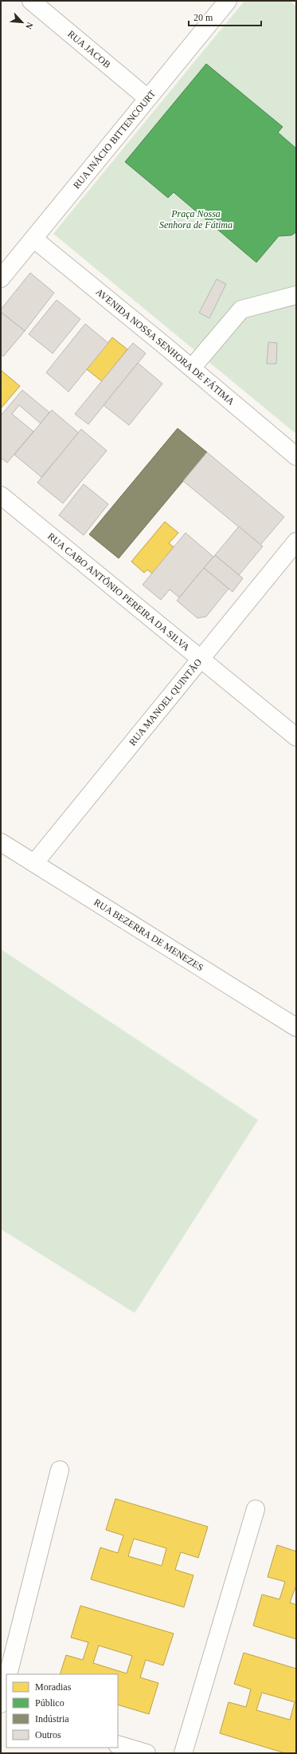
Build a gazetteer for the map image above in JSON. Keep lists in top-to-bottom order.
{
  "streets": {
    "street": [
      "RUA JACOB",
      "RUA INÁCIO BITTENCOURT",
      "AVENIDA NOSSA SENHORA DE FÁTIMA",
      "RUA CABO ANTÔNIO PEREIRA DA SILVA",
      "RUA MANOEL QUINTÃO",
      "RUA BEZERRA DE MENEZES"
    ]
  },
  "crossings": [
    ["RUA JACOB", "RUA INÁCIO BITTENCOURT"],
    ["RUA INÁCIO BITTENCOURT", "AVENIDA NOSSA SENHORA DE FÁTIMA"],
    ["RUA CABO ANTÔNIO PEREIRA DA SILVA", "RUA MANOEL QUINTÃO"],
    ["RUA MANOEL QUINTÃO", "RUA BEZERRA DE MENEZES"]
  ],
  "parks": ["Praça Nossa Senhora de Fátima"],
  "legend": [
    "Moradias",
    "Público",
    "Indústria",
    "Outros"
  ],
  "scale_bar": "20 m",
  "north": "bottom right"
}
